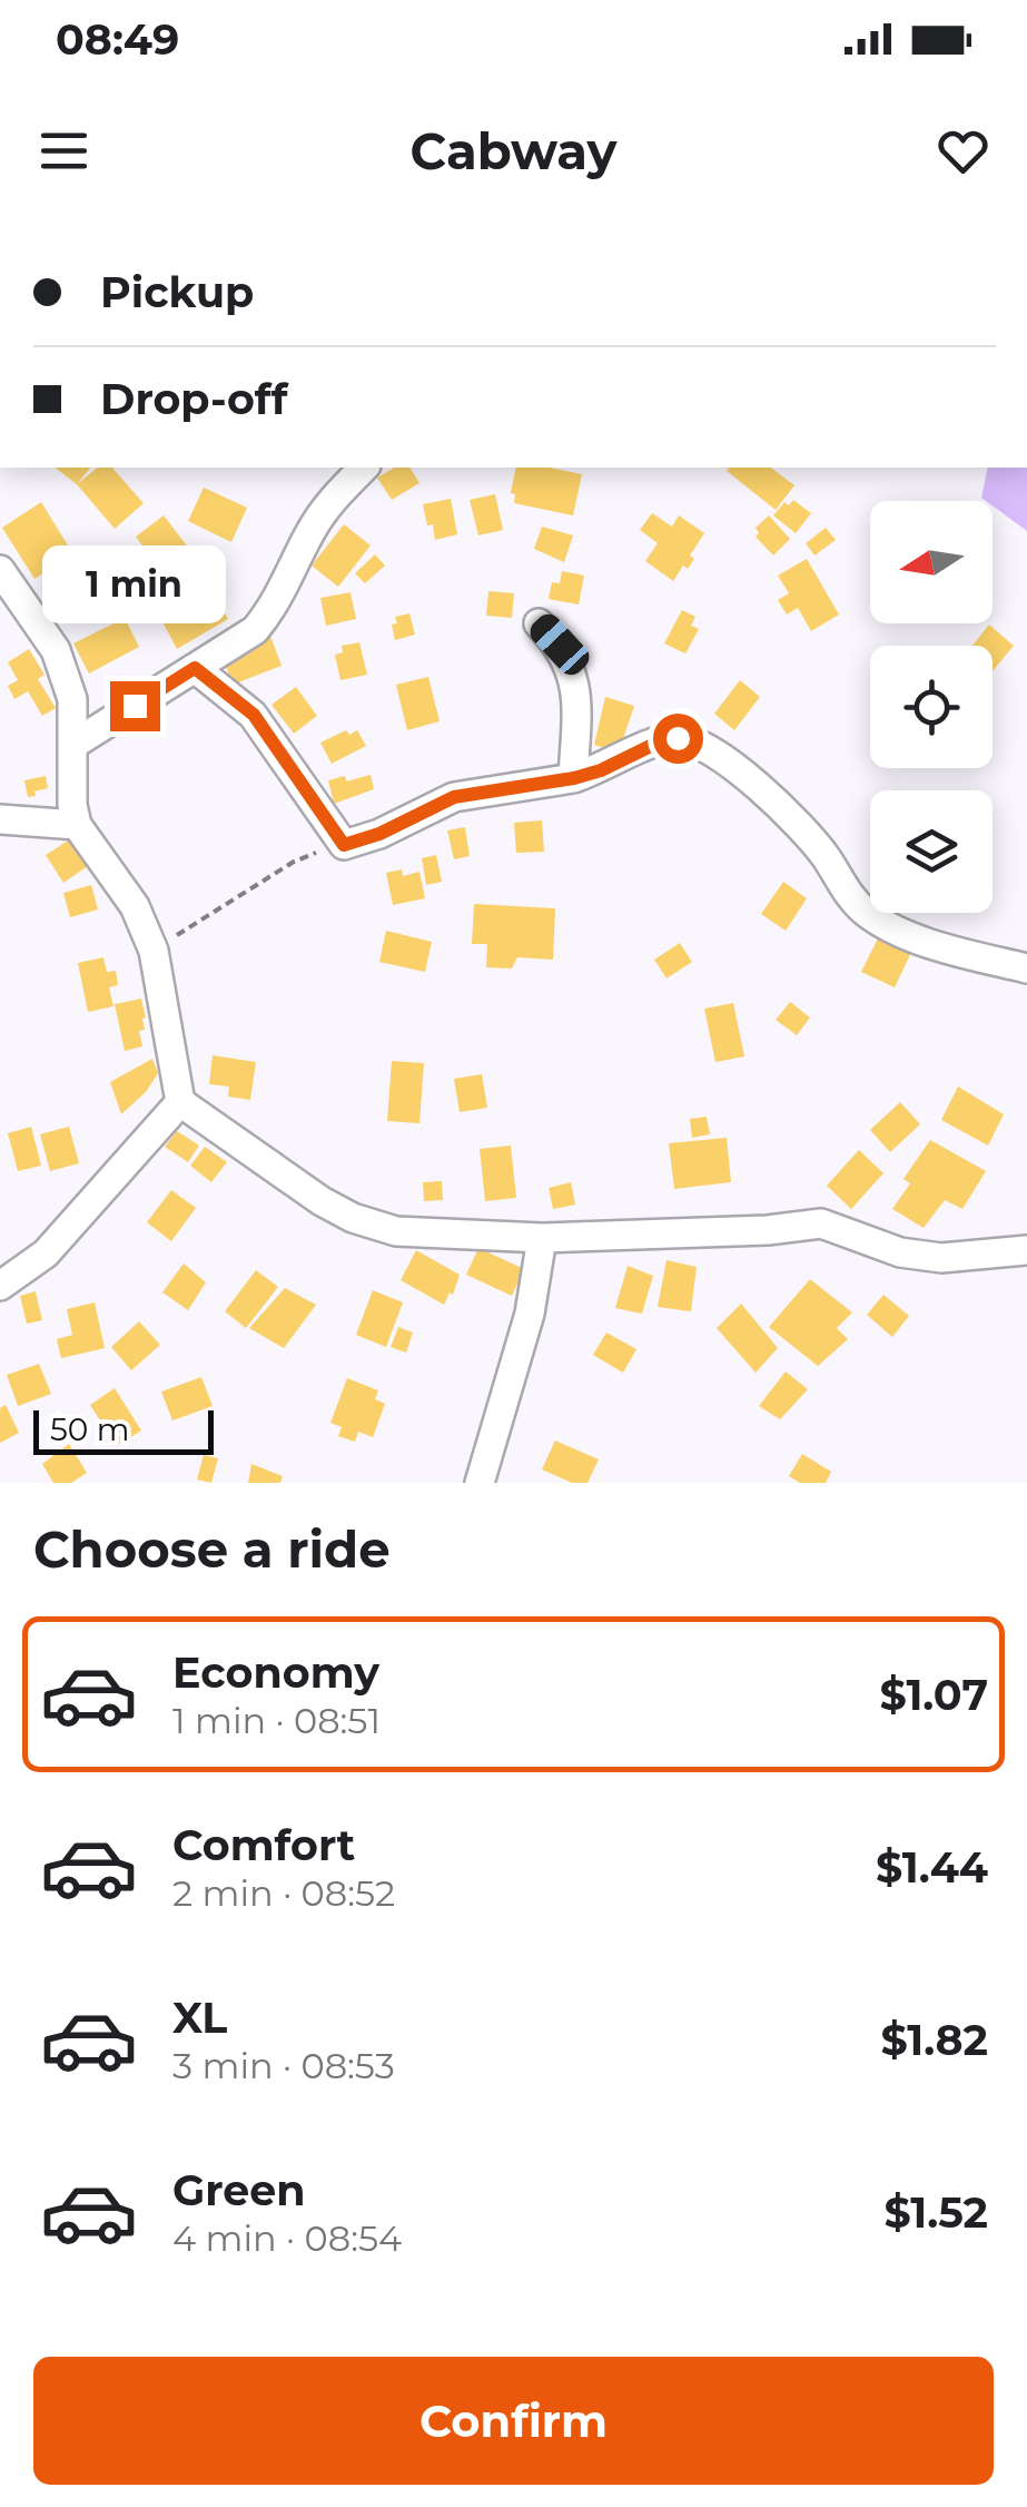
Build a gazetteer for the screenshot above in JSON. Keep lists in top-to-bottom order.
{
  "scale_bar": "50 m",
  "north": "left",
  "page": {
    "status": "08:49",
    "header": "Cabway",
    "banner": ["Pickup", "Drop-off"],
    "bubble": "1 min",
    "scale": "50 m",
    "heading": "Choose a ride",
    "list": [
      {
        "name": "Economy",
        "note": "1 min · 08:51",
        "value": "$1.07"
      },
      {
        "name": "Comfort",
        "note": "2 min · 08:52",
        "value": "$1.44"
      },
      {
        "name": "XL",
        "note": "3 min · 08:53",
        "value": "$1.82"
      },
      {
        "name": "Green",
        "note": "4 min · 08:54",
        "value": "$1.52"
      }
    ],
    "buttons": "Confirm"
  }
}
